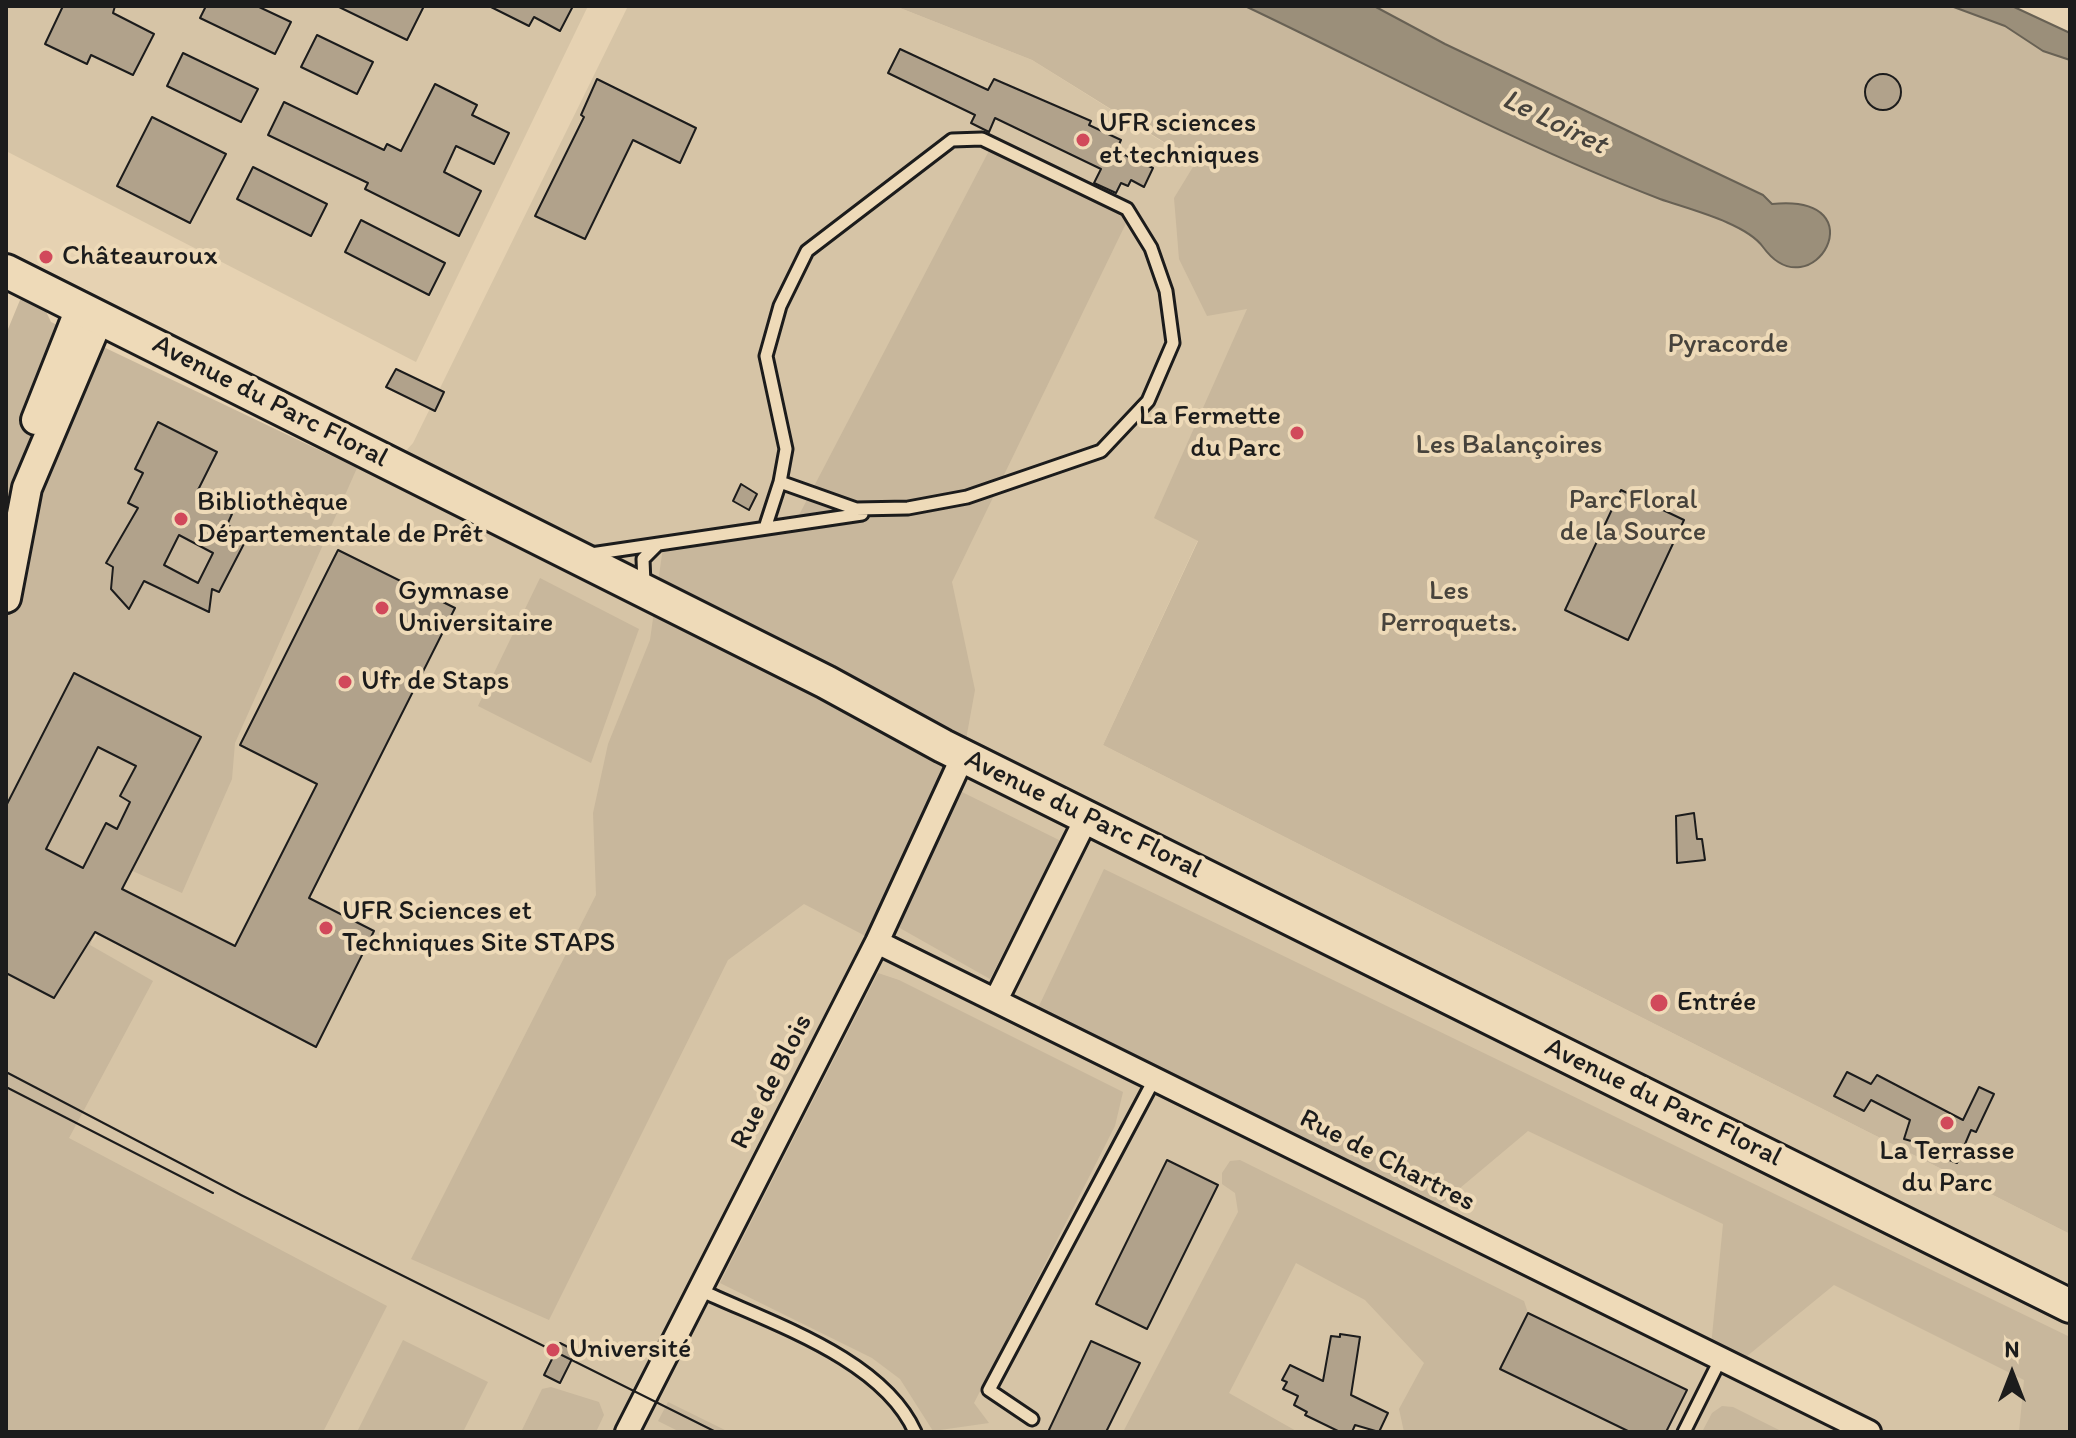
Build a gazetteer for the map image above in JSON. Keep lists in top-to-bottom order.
{
  "streets": {
    "main road": ["Avenue du Parc Floral"],
    "street": ["Rue de Blois", "Rue de Chartres"]
  },
  "crossings": [
    ["Avenue du Parc Floral", "Rue de Blois"],
    ["Rue de Blois", "Rue de Chartres"]
  ],
  "water": ["Le Loiret"],
  "parks": [
    "Pyracorde",
    "Les Balançoires",
    "Parc Floral de la Source",
    "Les Perroquets."
  ],
  "places": [
    "UFR sciences et techniques",
    "Châteauroux",
    "La Fermette du Parc",
    "Bibliothèque Départementale de Prêt",
    "Gymnase Universitaire",
    "Ufr de Staps",
    "UFR Sciences et Techniques Site STAPS",
    "Entrée",
    "La Terrasse du Parc",
    "Université"
  ],
  "north": "top"
}
